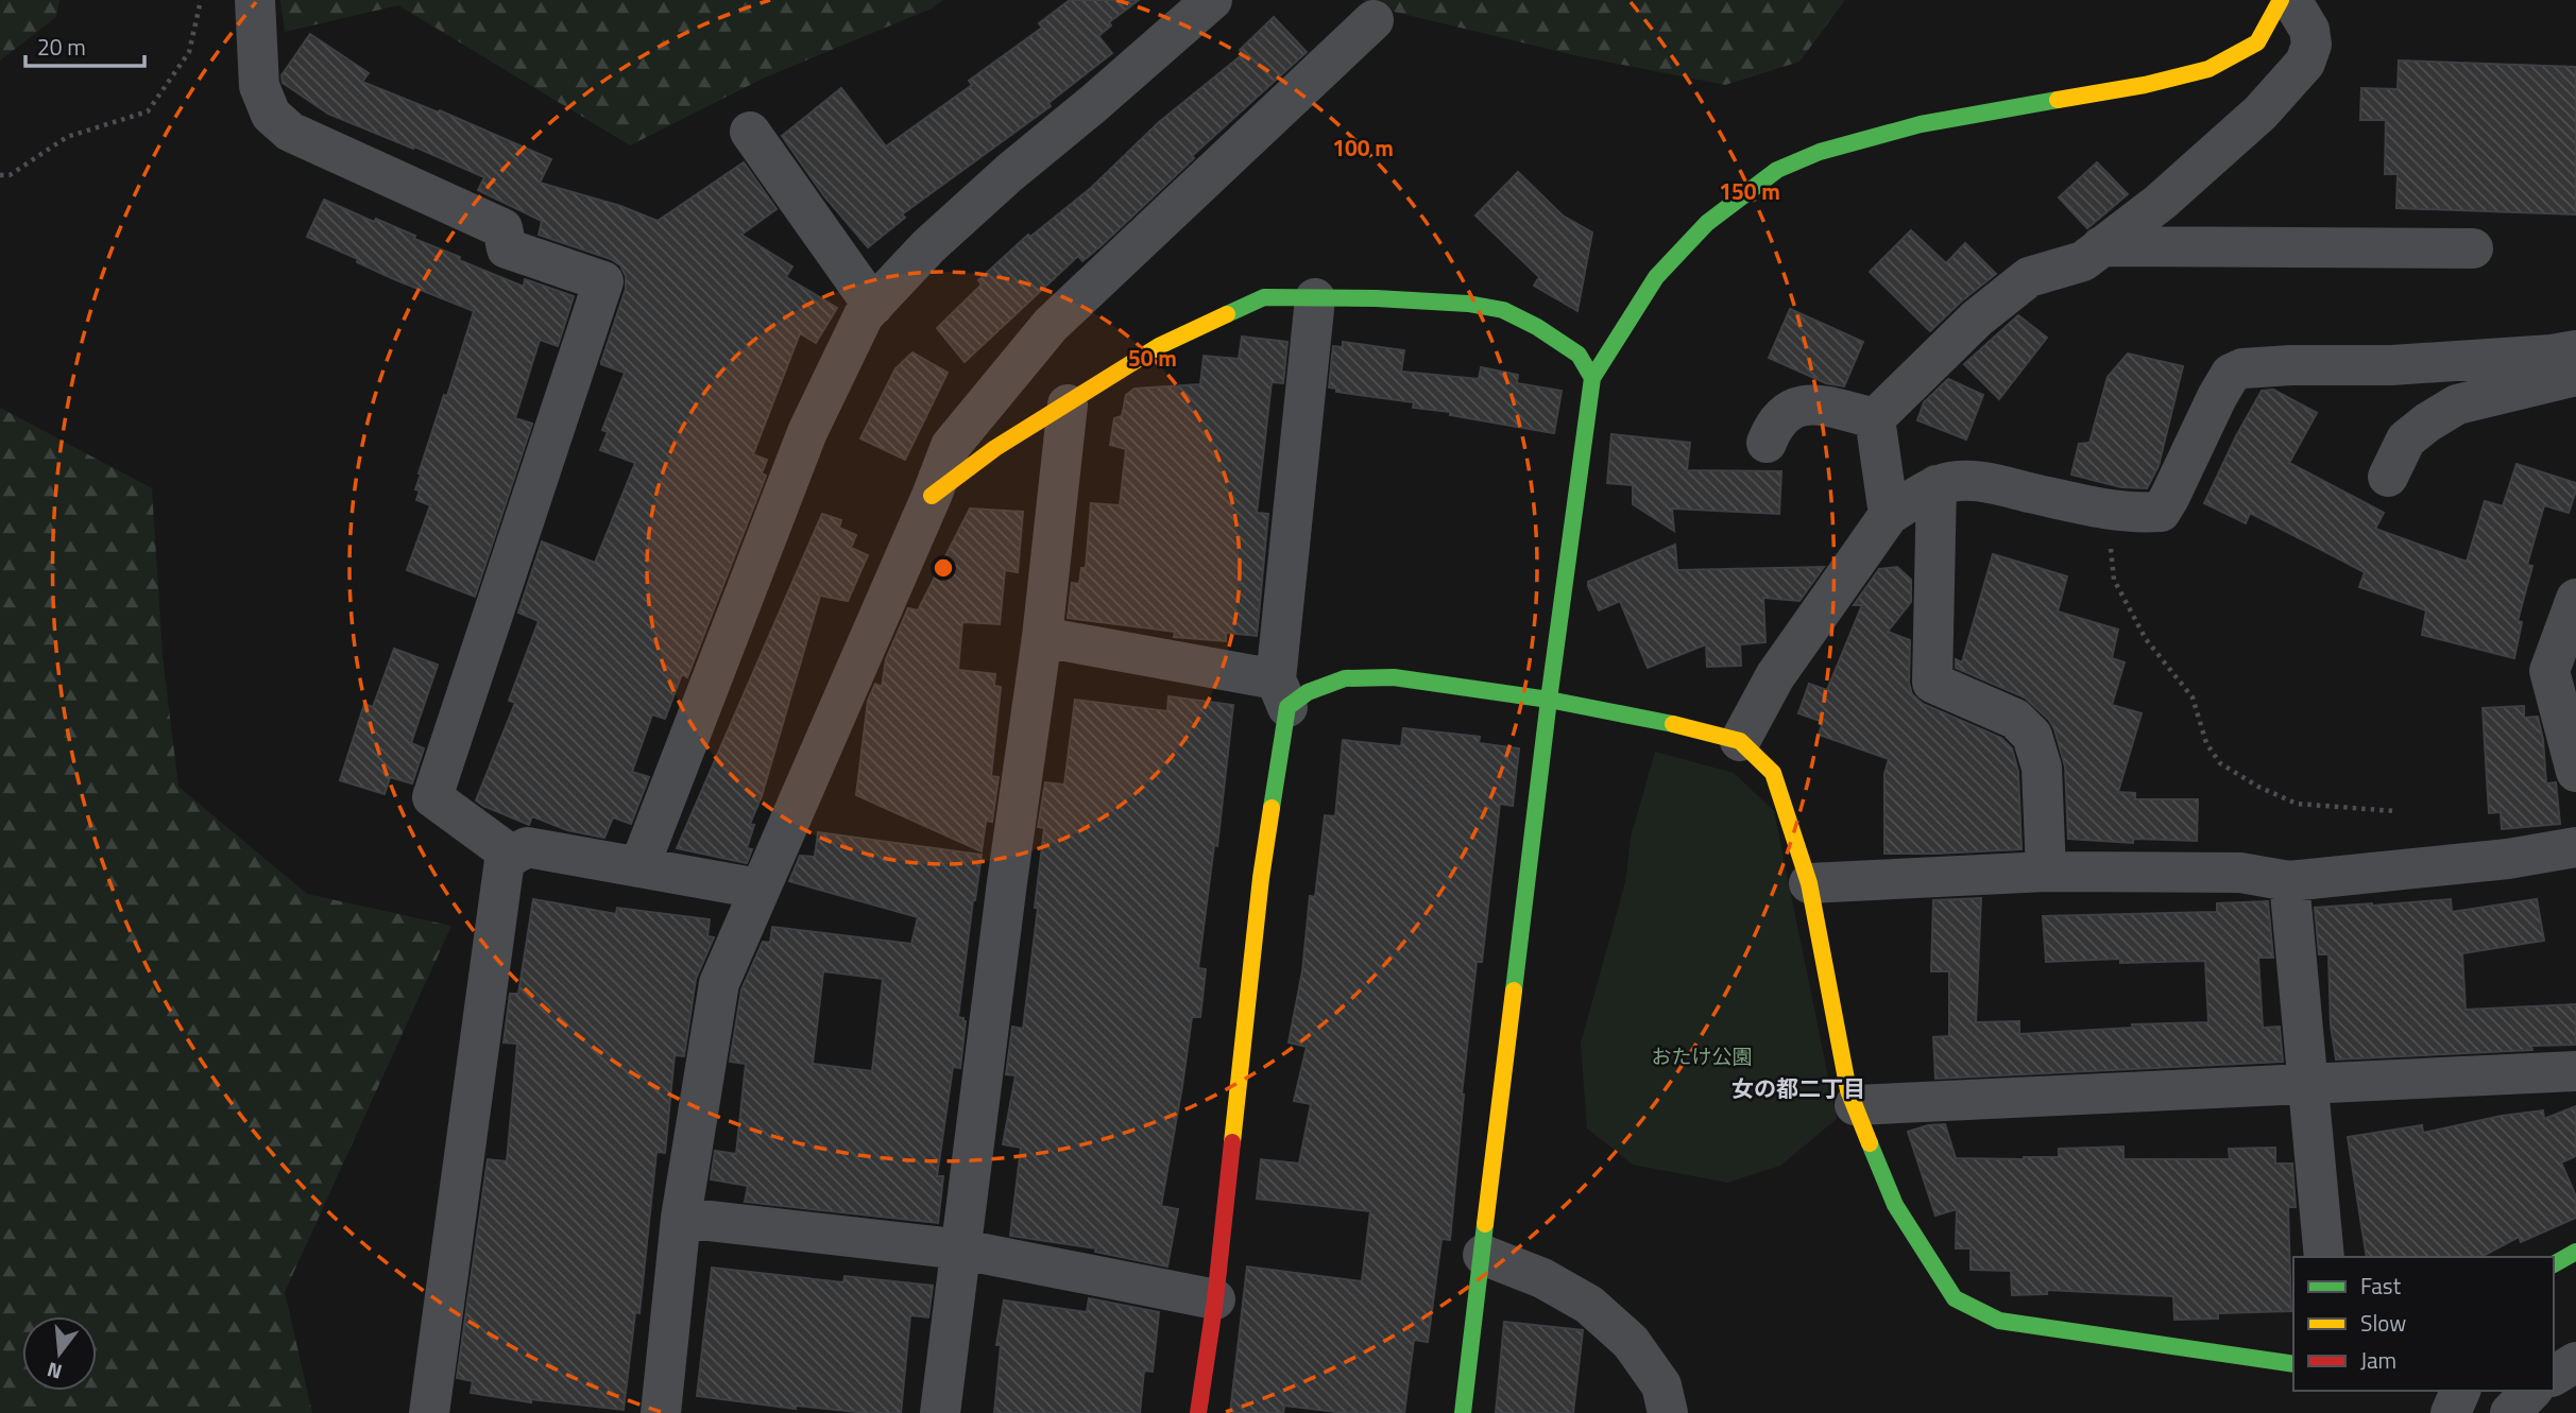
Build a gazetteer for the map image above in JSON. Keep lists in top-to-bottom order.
{
  "districts": ["女の都二丁目"],
  "parks": ["おたけ公園"],
  "legend": ["Fast", "Slow", "Jam"],
  "scale_bar": "20 m",
  "north": "bottom",
  "rings": ["100 m", "150 m", "50 m"]
}
